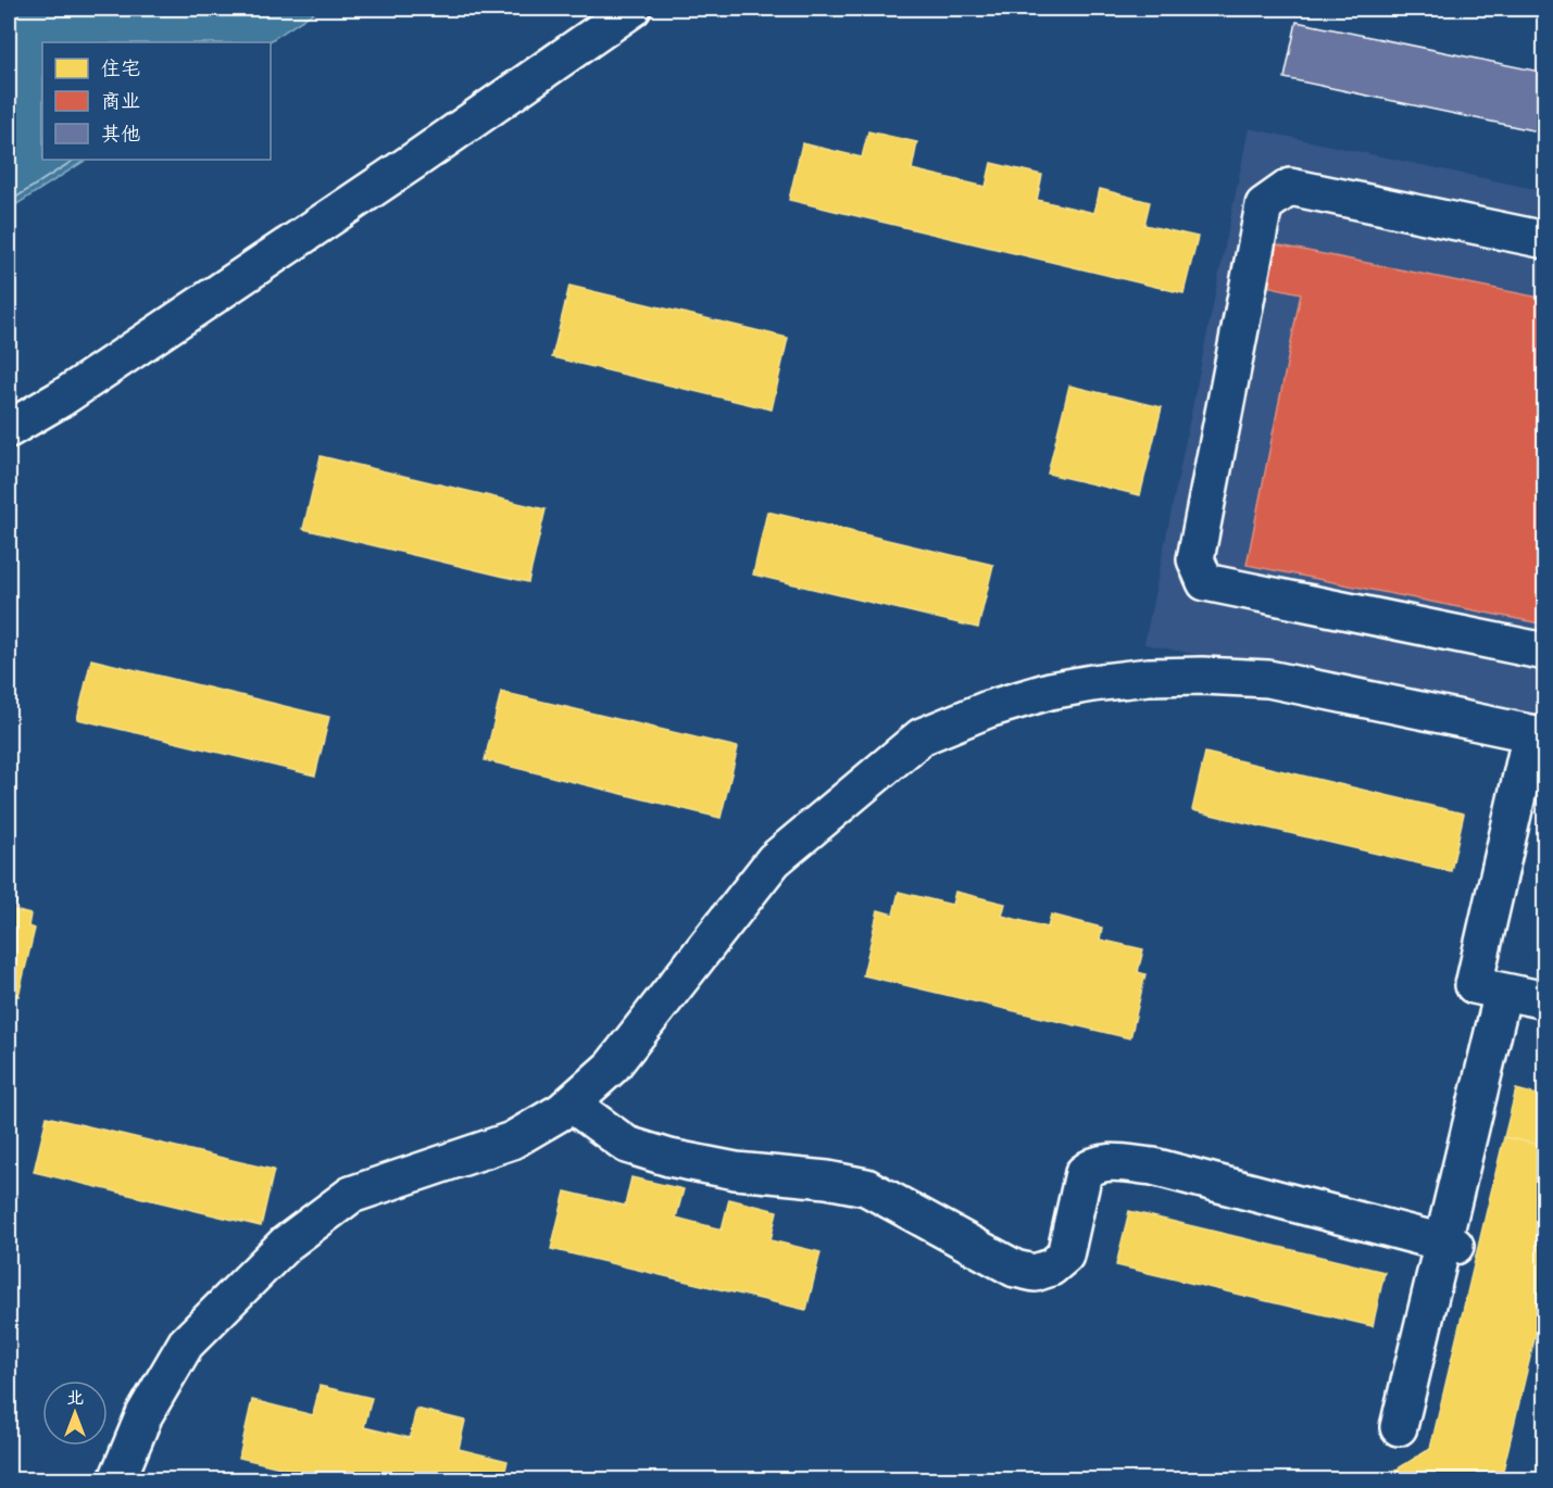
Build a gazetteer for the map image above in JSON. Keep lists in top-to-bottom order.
{
  "legend": ["住宅", "商业", "其他"],
  "north": "top"
}
